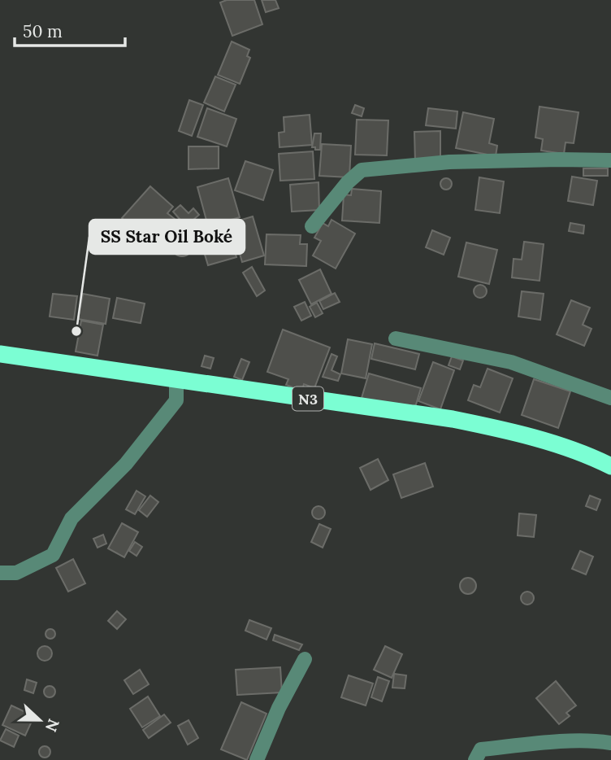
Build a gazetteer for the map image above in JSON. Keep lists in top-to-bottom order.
{
  "streets": {
    "highway": ["N3"]
  },
  "places": ["SS Star Oil Boké"],
  "scale_bar": "50 m",
  "north": "right"
}
